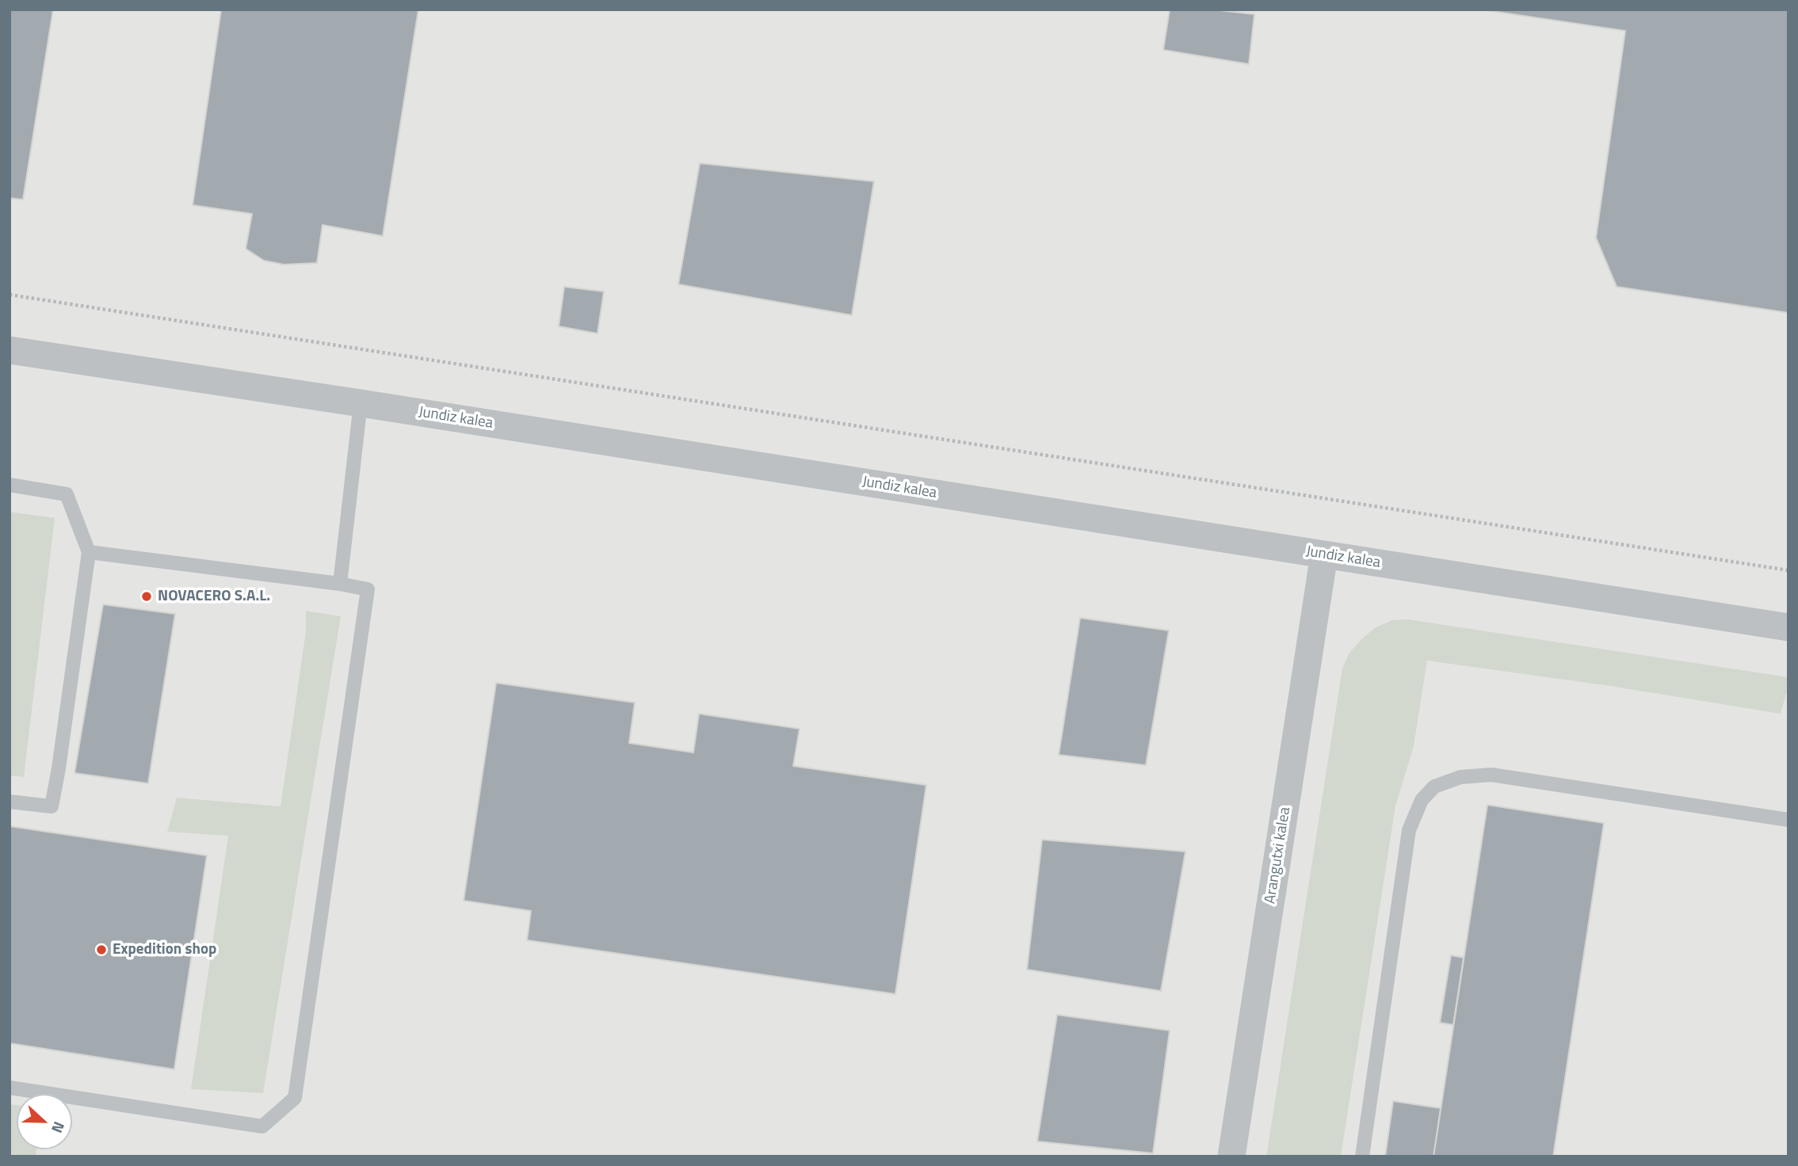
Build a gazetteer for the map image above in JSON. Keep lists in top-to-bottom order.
{
  "streets": {
    "street": ["Jundiz kalea", "Arangutxi kalea"]
  },
  "crossings": [
    ["Jundiz kalea", "Arangutxi kalea"]
  ],
  "places": ["NOVACERO S.A.L.", "Expedition shop"],
  "north": "right"
}
